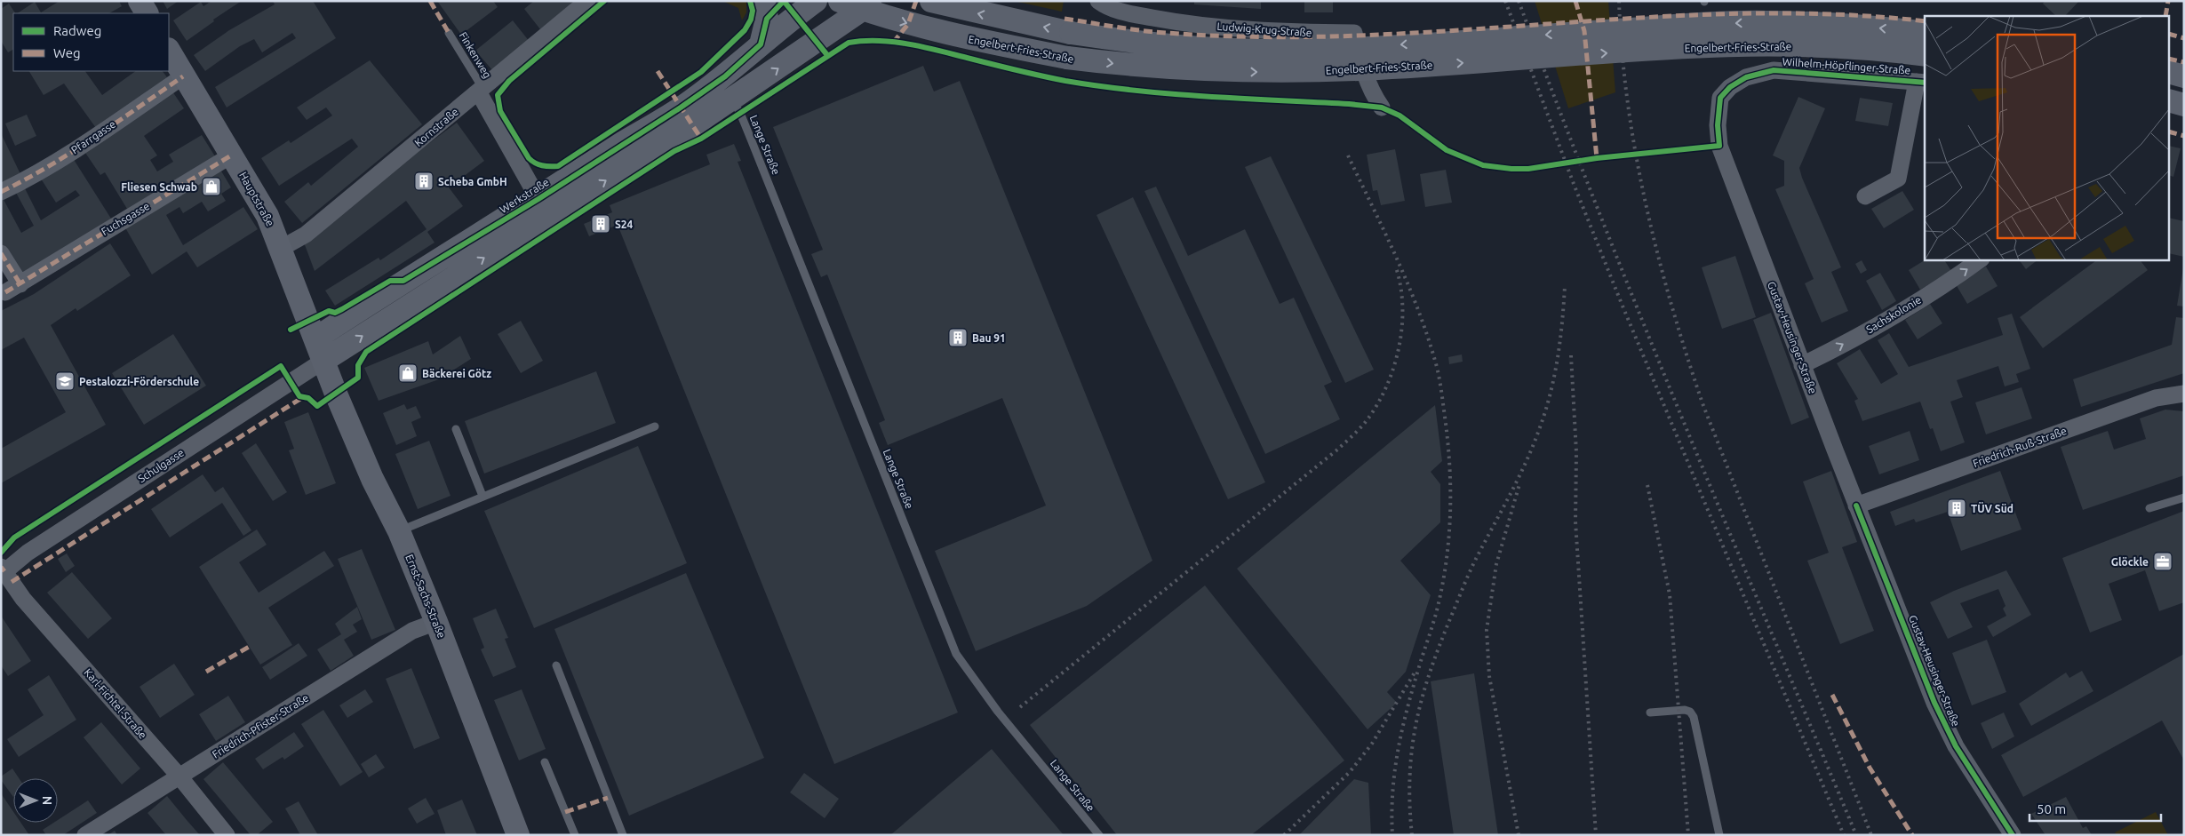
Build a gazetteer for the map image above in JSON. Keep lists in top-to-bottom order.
{
  "streets": {
    "main road": [
      "Engelbert-Fries-Straße",
      "Werkstraße",
      "Hauptstraße",
      "Ernst-Sachs-Straße"
    ],
    "street": [
      "Ludwig-Krug-Straße",
      "Wilhelm-Höpflinger-Straße",
      "Kornstraße",
      "Pfarrgasse",
      "Fuchsgasse",
      "Sachskolonie",
      "Gustav-Heusinger-Straße",
      "Friedrich-Ruß-Straße",
      "Schulgasse",
      "Karl-Fichtel-Straße",
      "Friedrich-Pfister-Straße"
    ],
    "lane": ["Finkenweg", "Lange Straße"]
  },
  "crossings": [
    ["Finkenweg", "Kornstraße"],
    ["Wilhelm-Höpflinger-Straße", "Gustav-Heusinger-Straße"],
    ["Kornstraße", "Hauptstraße"],
    ["Pfarrgasse", "Hauptstraße"],
    ["Werkstraße", "Hauptstraße"],
    ["Hauptstraße", "Fuchsgasse"],
    ["Hauptstraße", "Schulgasse"],
    ["Hauptstraße", "Ernst-Sachs-Straße"],
    ["Sachskolonie", "Gustav-Heusinger-Straße"],
    ["Gustav-Heusinger-Straße", "Friedrich-Ruß-Straße"],
    ["Schulgasse", "Ernst-Sachs-Straße"],
    ["Schulgasse", "Karl-Fichtel-Straße"],
    ["Ernst-Sachs-Straße", "Friedrich-Pfister-Straße"],
    ["Karl-Fichtel-Straße", "Friedrich-Pfister-Straße"]
  ],
  "one_way": ["Sachskolonie"],
  "places": {
    "building": [
      "Scheba GmbH",
      "S24",
      "Bau 91",
      "TÜV Süd"
    ],
    "shop": ["Fliesen Schwab", "Bäckerei Götz"],
    "school or university": ["Pestalozzi-Förderschule"],
    "office": ["Glöckle"]
  },
  "legend": ["Radweg", "Weg"],
  "scale_bar": "50 m",
  "north": "right"
}
